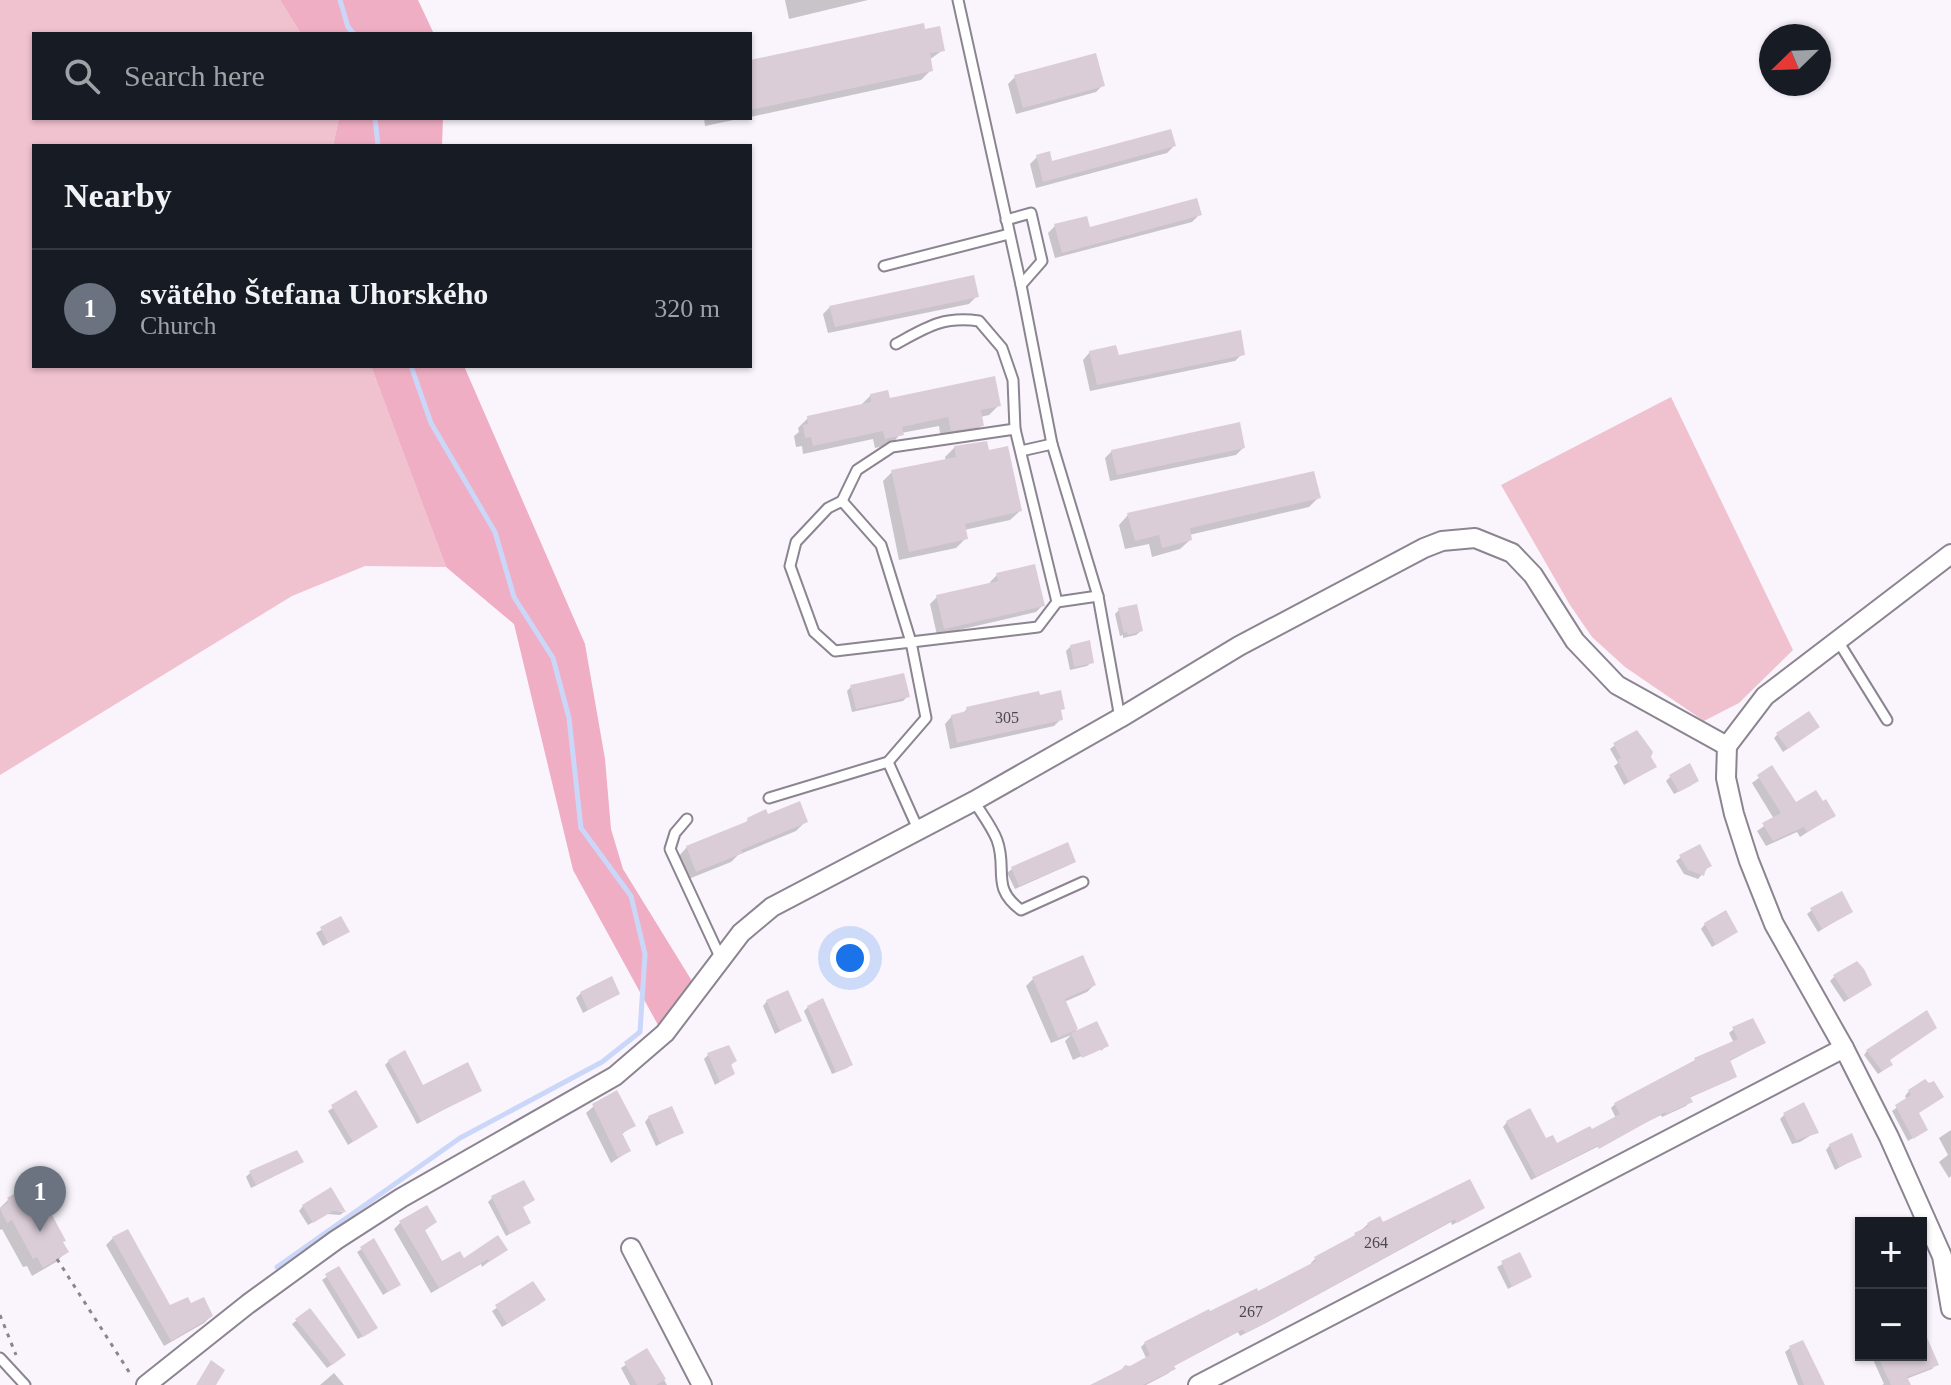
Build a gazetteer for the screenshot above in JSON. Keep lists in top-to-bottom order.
{
  "house_numbers": ["305", "264", "267"],
  "north": "bottom left",
  "page": {
    "search": "Search here",
    "heading": "Nearby",
    "list": [
      {
        "mark": "1",
        "name": "svätého Štefana Uhorského",
        "note": "Church",
        "value": "320 m"
      }
    ],
    "pins": "1",
    "map_buttons": ["+", "−"]
  }
}
